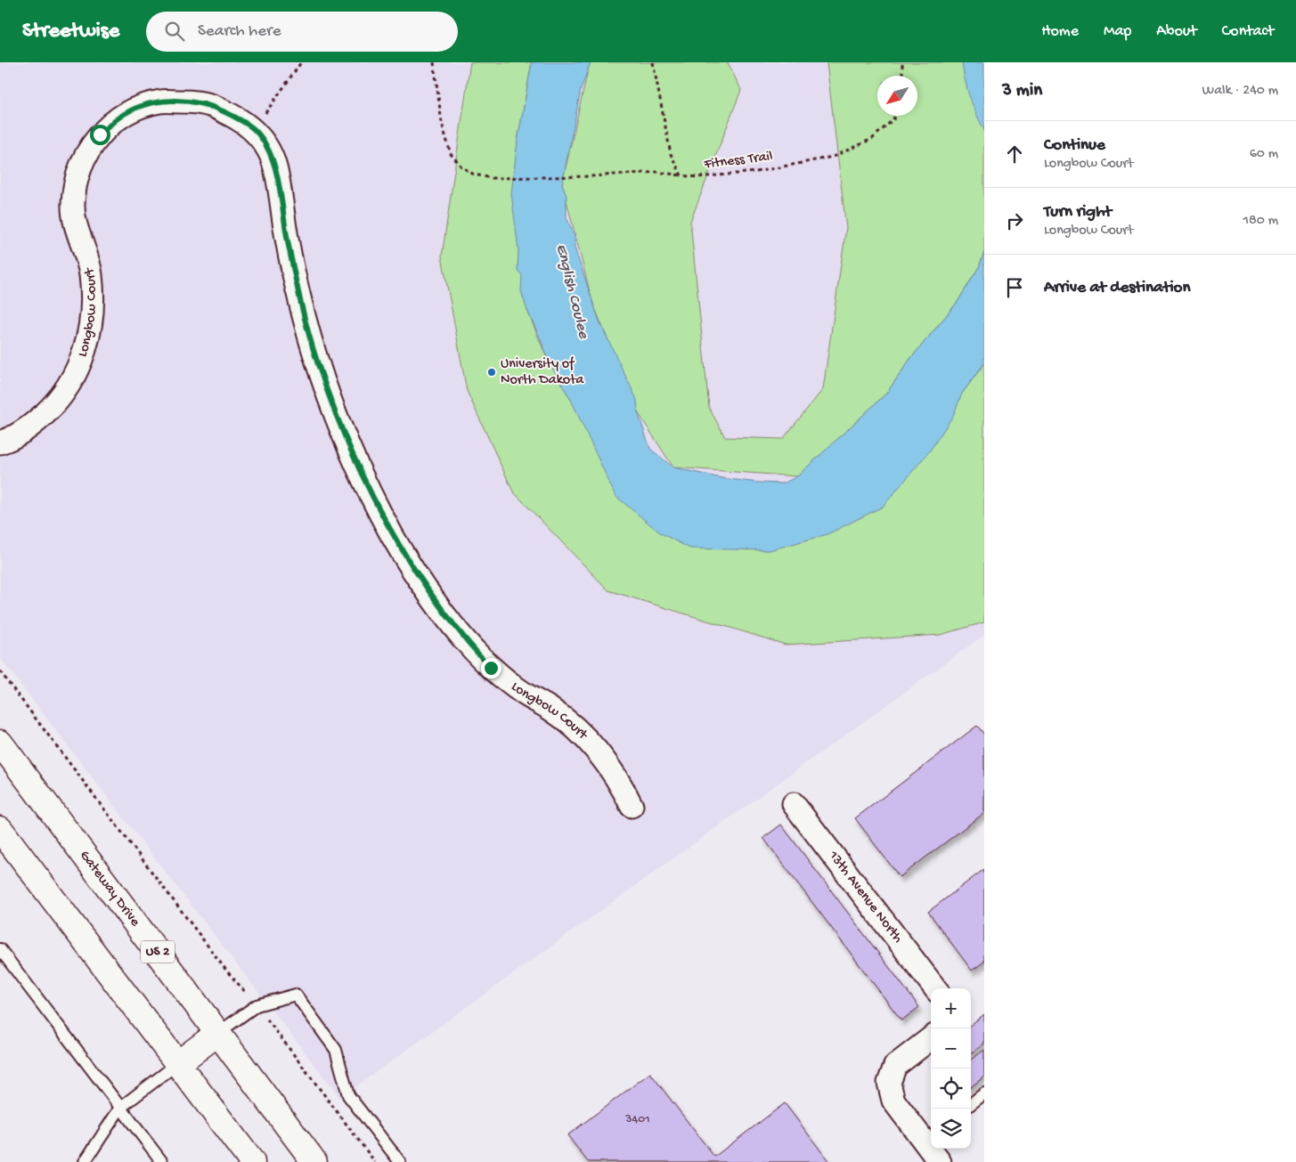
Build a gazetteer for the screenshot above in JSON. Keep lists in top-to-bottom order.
{
  "streets": {
    "highway": ["Gateway Drive", "US 2"],
    "street": ["Longbow Court", "13th Avenue North"],
    "path": ["Fitness Trail"]
  },
  "water": ["English Coulee"],
  "places": ["University of North Dakota"],
  "house_numbers": ["3401"],
  "north": "bottom left",
  "page": {
    "header": "Streetwise",
    "search": "Search here",
    "nav": [
      "Home",
      "Map",
      "About",
      "Contact"
    ],
    "heading": ["3 min", "Walk · 240 m"],
    "list": [
      ["Continue", "Longbow Court", "60 m"],
      ["Turn right", "Longbow Court", "180 m"],
      "Arrive at destination"
    ],
    "map_buttons": ["+", "−"]
  }
}
